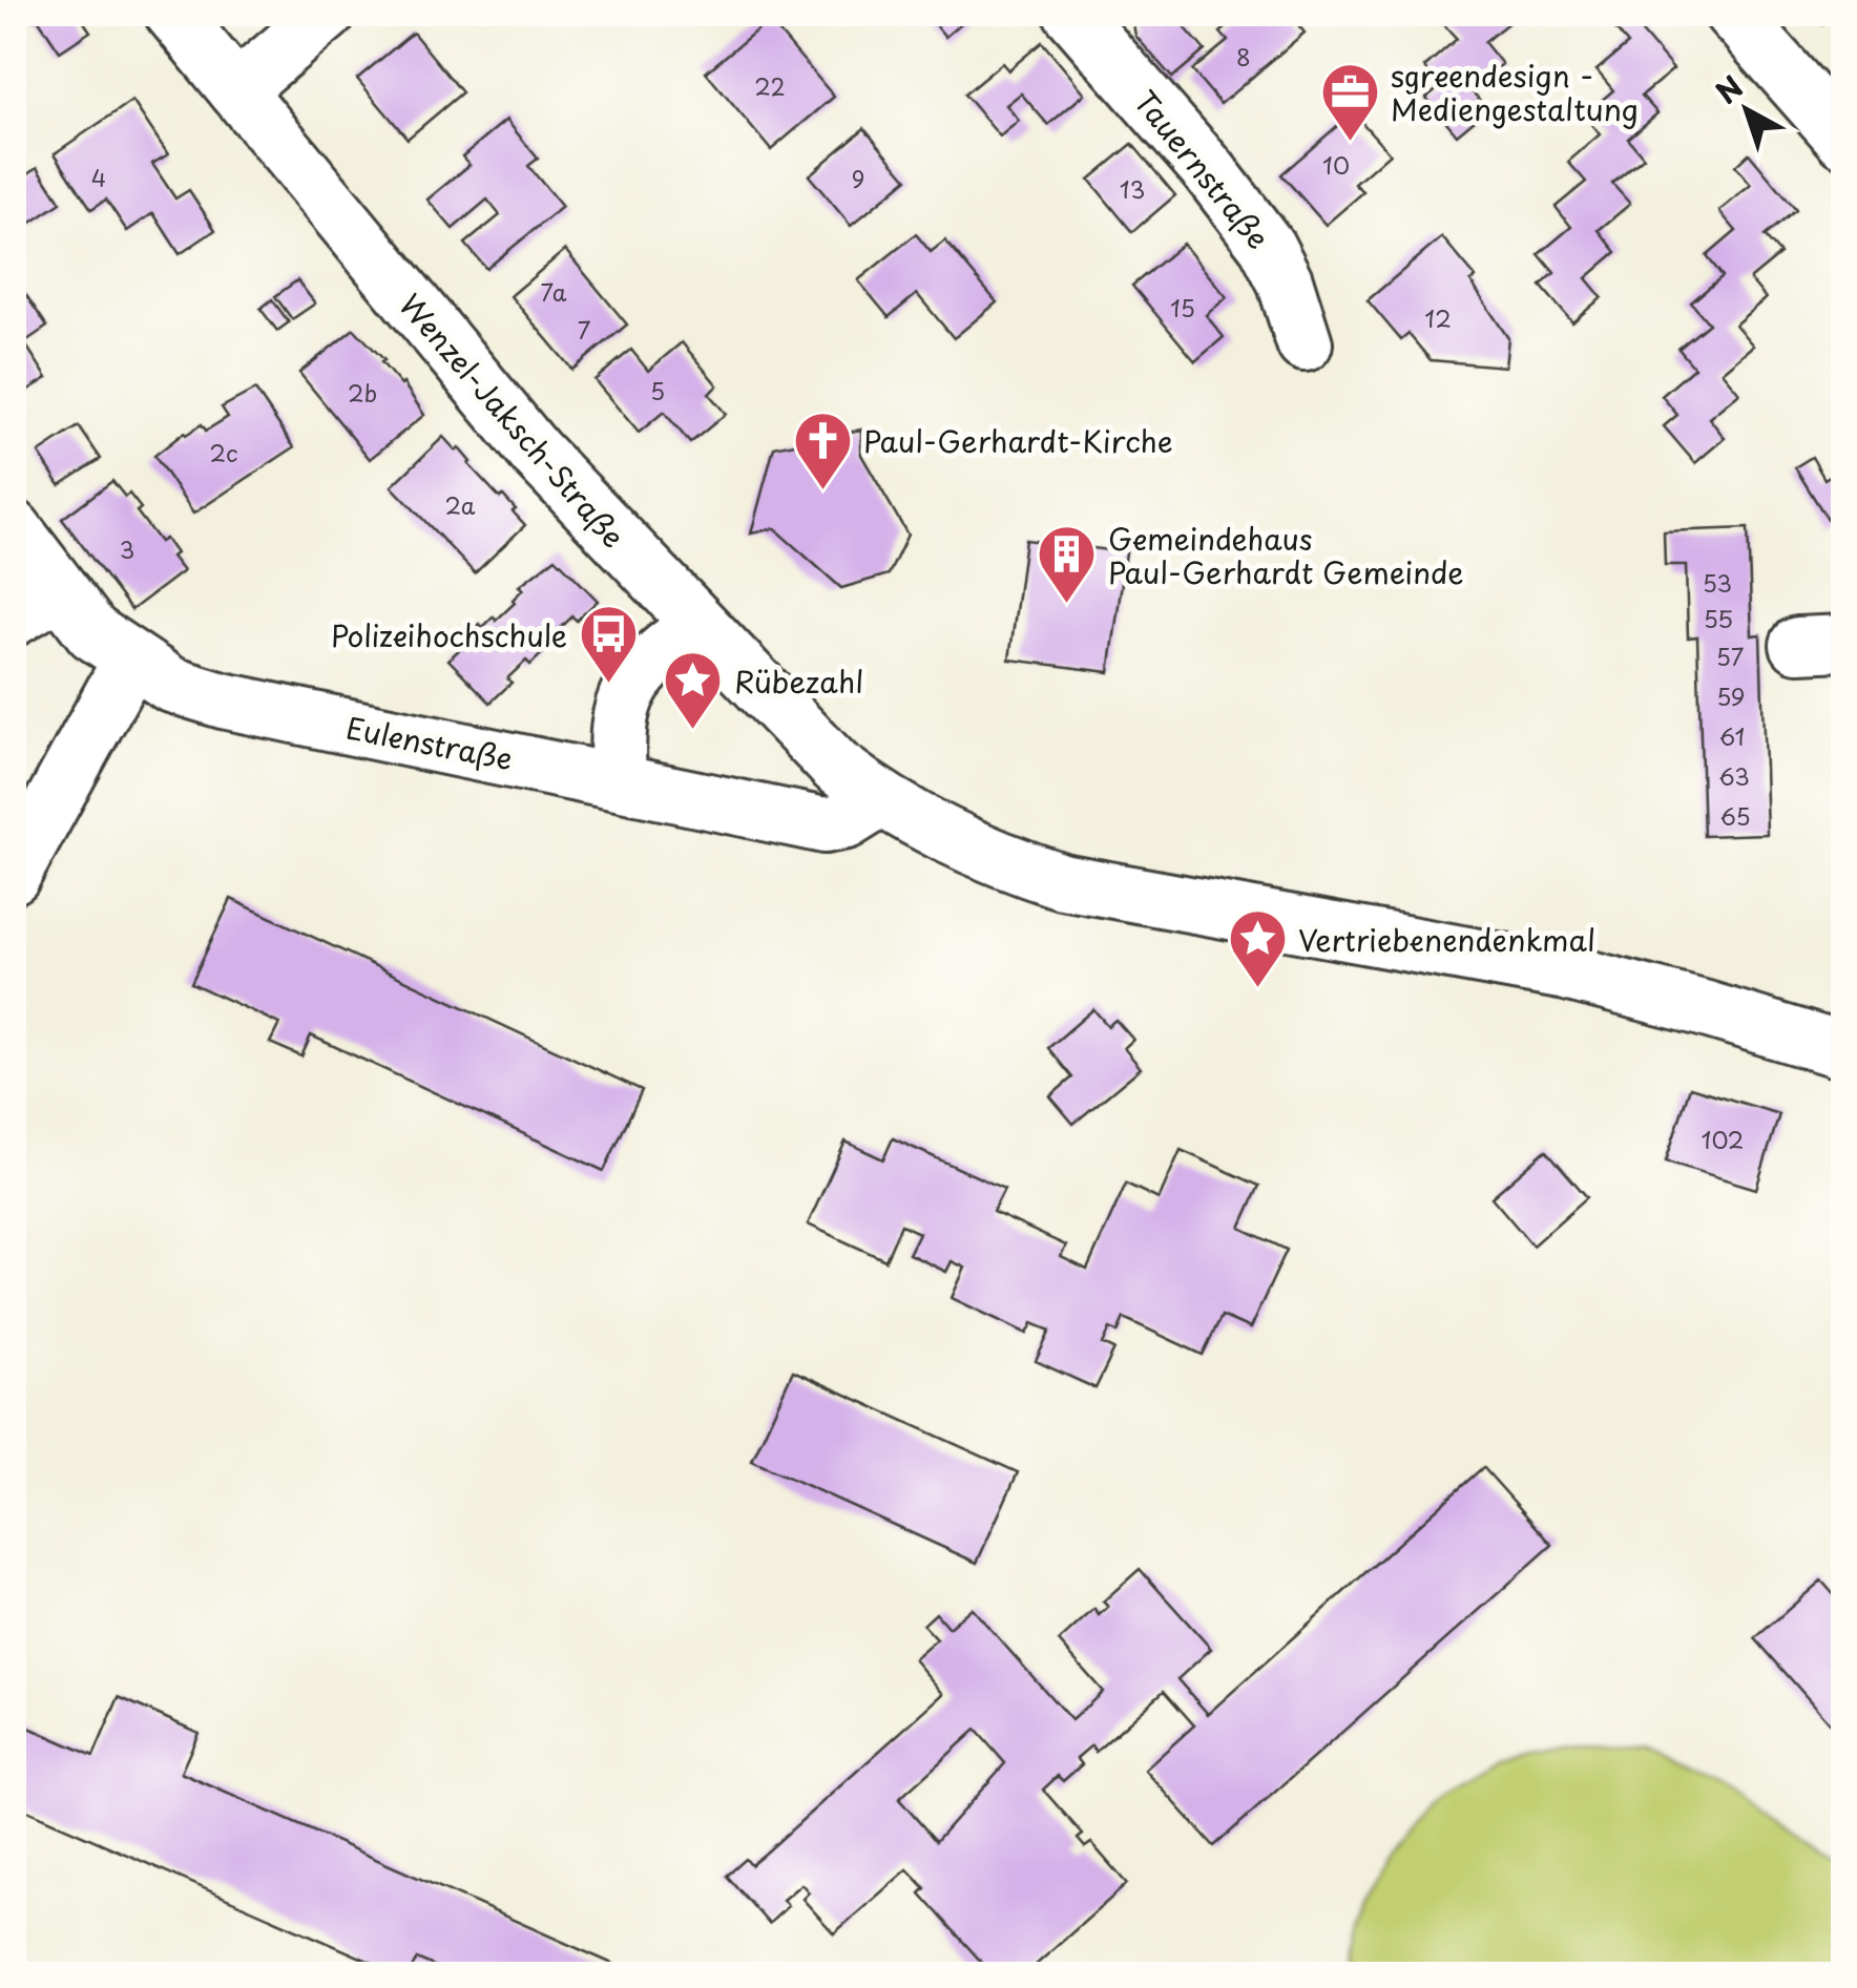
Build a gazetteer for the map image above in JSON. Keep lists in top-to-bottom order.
{
  "streets": {
    "street": ["Tauernstraße", "Wenzel-Jaksch-Straße", "Eulenstraße"]
  },
  "crossings": [
    ["Wenzel-Jaksch-Straße", "Eulenstraße"]
  ],
  "places": {
    "office": ["sgreendesign - Mediengestaltung"],
    "church": ["Paul-Gerhardt-Kirche"],
    "building": ["Gemeindehaus Paul-Gerhardt Gemeinde"],
    "bus stop": ["Polizeihochschule"],
    "place": ["Rübezahl", "Vertriebenendenkmal"]
  },
  "house_numbers": [
    "8",
    "22",
    "10",
    "4",
    "9",
    "13",
    "7a",
    "15",
    "12",
    "7",
    "5",
    "2b",
    "2c",
    "2a",
    "3",
    "53",
    "55",
    "57",
    "59",
    "61",
    "63",
    "65",
    "102"
  ],
  "north": "top left"
}
